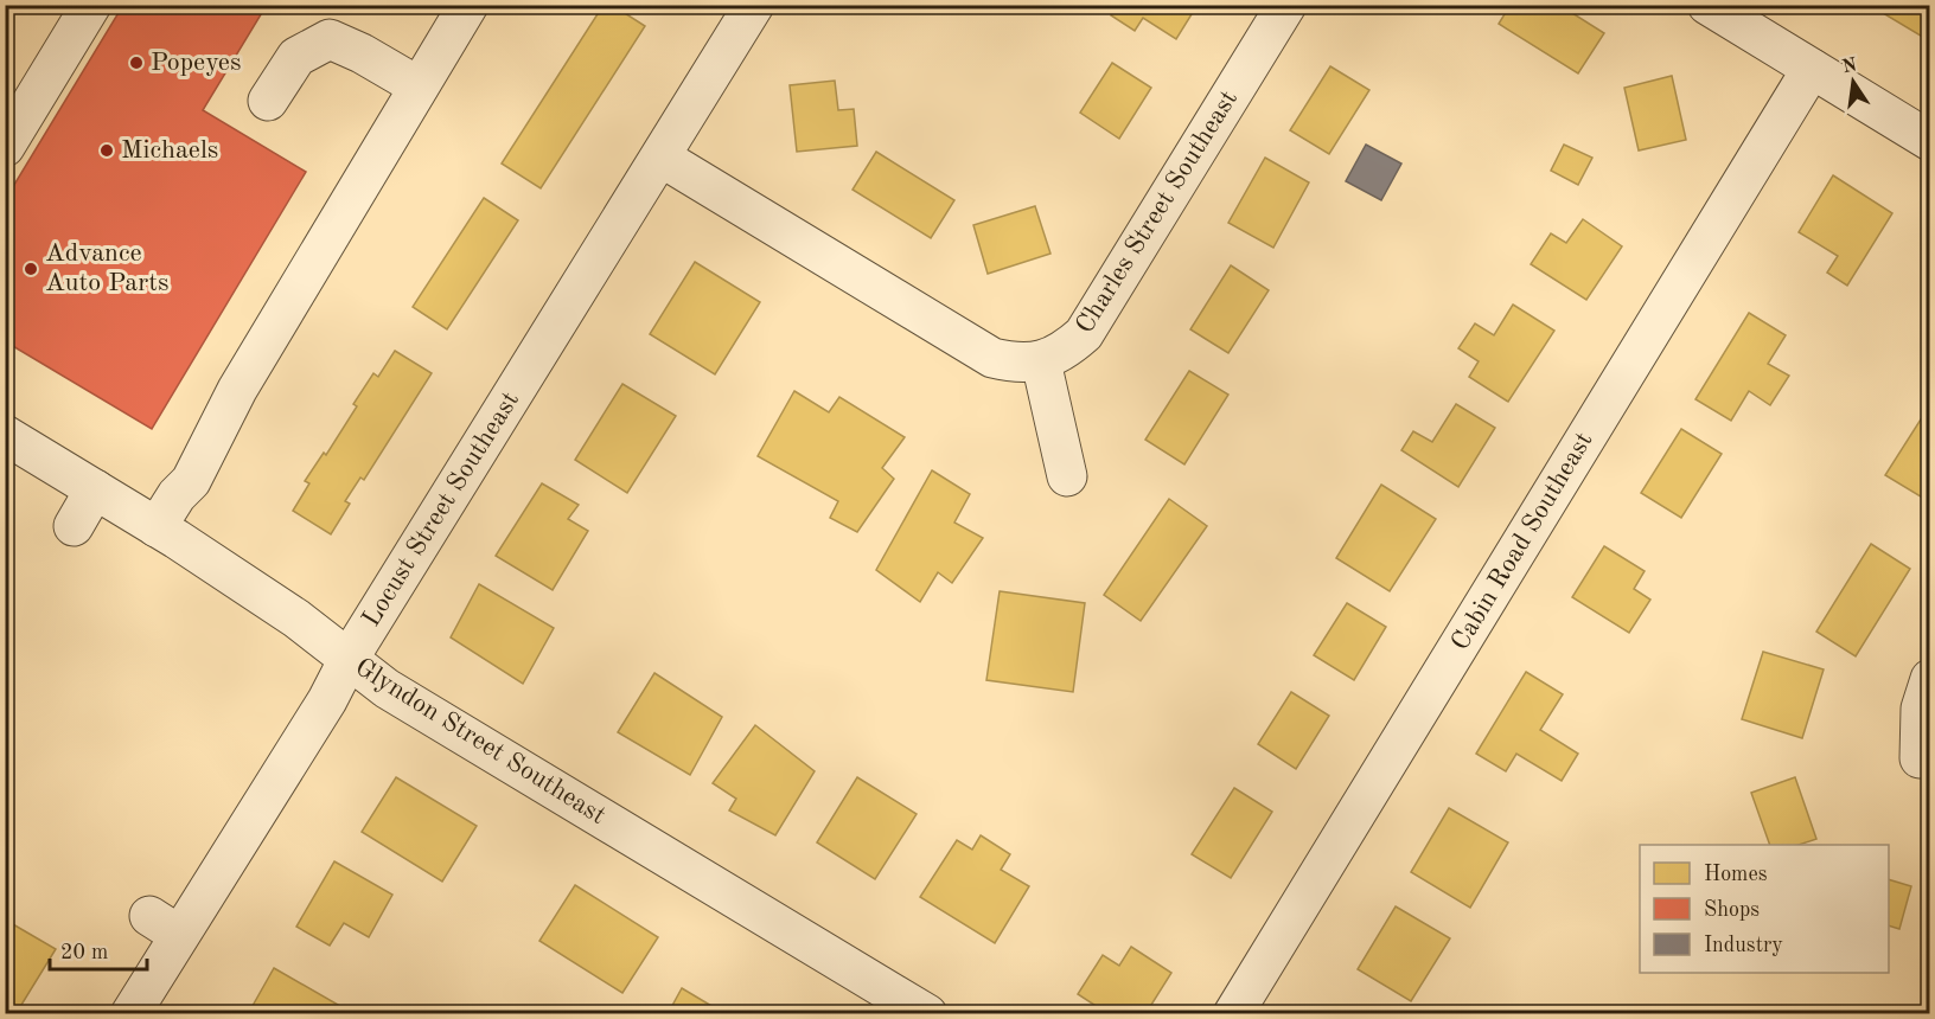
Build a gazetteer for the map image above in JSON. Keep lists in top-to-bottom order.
{
  "streets": {
    "street": [
      "Charles Street Southeast",
      "Locust Street Southeast",
      "Cabin Road Southeast",
      "Glyndon Street Southeast"
    ]
  },
  "crossings": [
    ["Locust Street Southeast", "Glyndon Street Southeast"]
  ],
  "places": ["Popeyes", "Michaels", "Advance Auto Parts"],
  "legend": ["Homes", "Shops", "Industry"],
  "scale_bar": "20 m",
  "north": "top"
}
